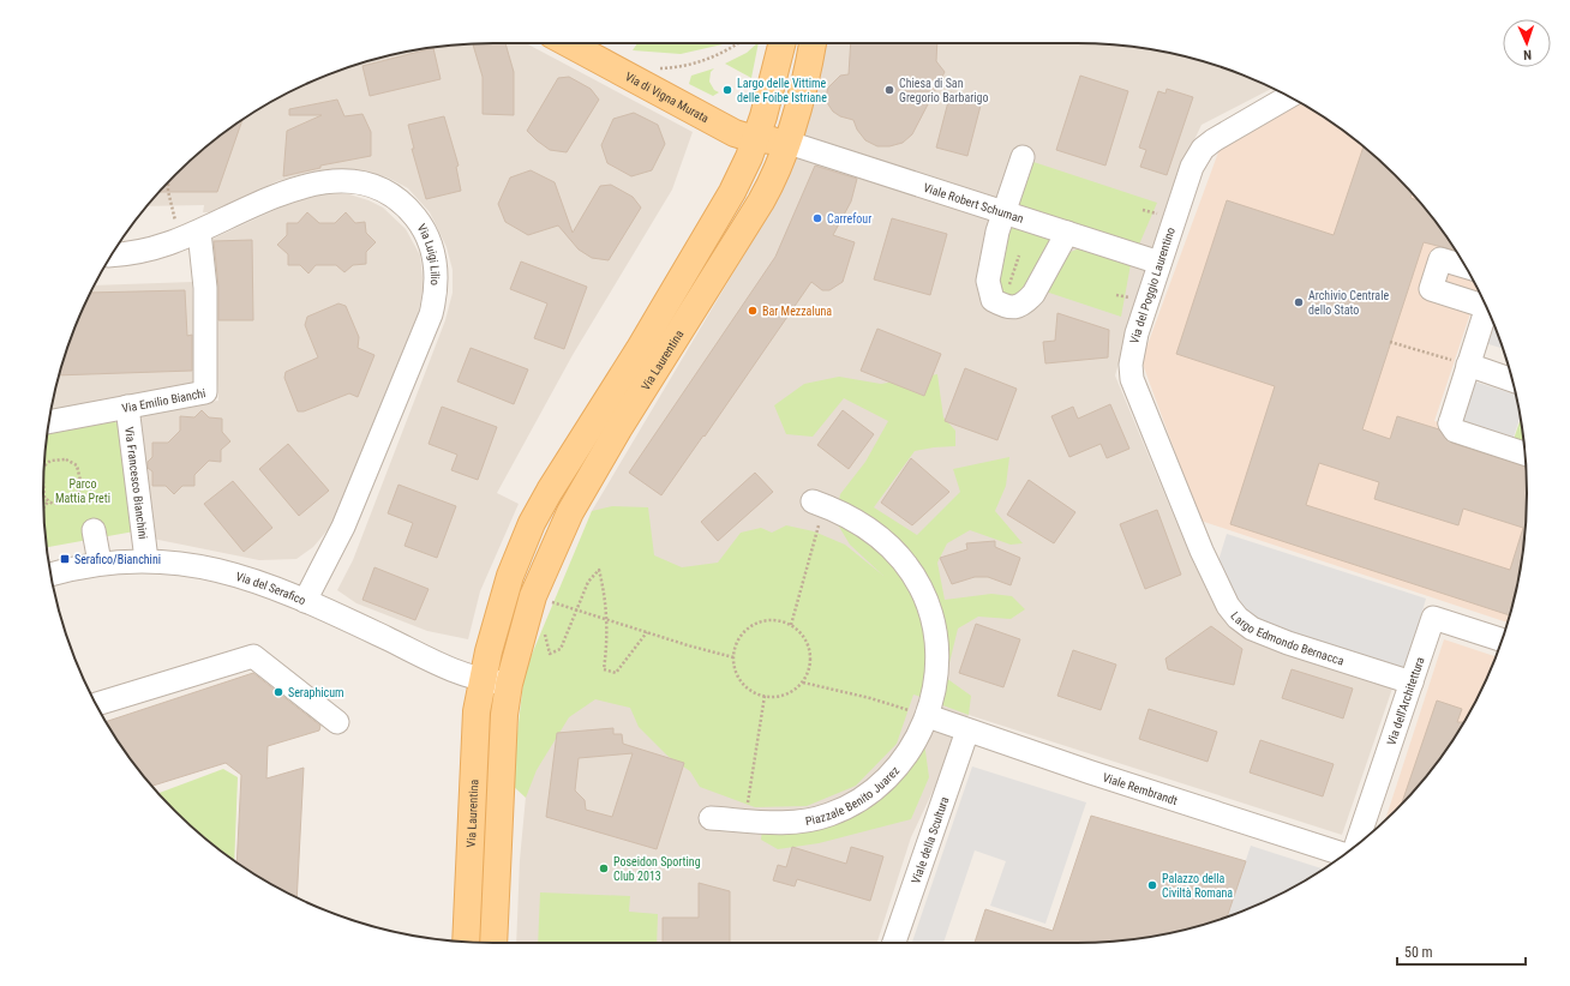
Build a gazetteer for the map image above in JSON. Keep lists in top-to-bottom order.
{
  "streets": {
    "main road": ["Via di Vigna Murata", "Via Laurentina"],
    "street": [
      "Viale Robert Schuman",
      "Via Luigi Lilio",
      "Via del Poggio Laurentino",
      "Via Emilio Bianchi",
      "Via Francesco Bianchini",
      "Via del Serafico",
      "Largo Edmondo Bernacca",
      "Via dell'Architettura",
      "Viale Rembrandt",
      "Piazzale Benito Juarez",
      "Viale della Scultura"
    ]
  },
  "crossings": [
    ["Via di Vigna Murata", "Viale Robert Schuman"],
    ["Via di Vigna Murata", "Via Laurentina"],
    ["Viale Robert Schuman", "Via del Poggio Laurentino"],
    ["Viale Robert Schuman", "Via Laurentina"],
    ["Via Luigi Lilio", "Via Emilio Bianchi"],
    ["Via Luigi Lilio", "Via del Serafico"],
    ["Via del Poggio Laurentino", "Largo Edmondo Bernacca"],
    ["Via Laurentina", "Via del Serafico"],
    ["Via Emilio Bianchi", "Via Francesco Bianchini"],
    ["Via Francesco Bianchini", "Via del Serafico"],
    ["Largo Edmondo Bernacca", "Via dell'Architettura"],
    ["Viale Rembrandt", "Piazzale Benito Juarez"],
    ["Viale Rembrandt", "Viale della Scultura"]
  ],
  "parks": ["Parco Mattia Preti"],
  "places": {
    "other": [
      "Largo delle Vittime delle Foibe Istriane",
      "Chiesa di San Gregorio Barbarigo",
      "Carrefour",
      "Archivio Centrale dello Stato",
      "Bar Mezzaluna",
      "Seraphicum",
      "Poseidon Sporting Club 2013",
      "Palazzo della Civiltà Romana"
    ],
    "transit": ["Serafico/Bianchini"]
  },
  "scale_bar": "50 m",
  "north": "bottom"
}
